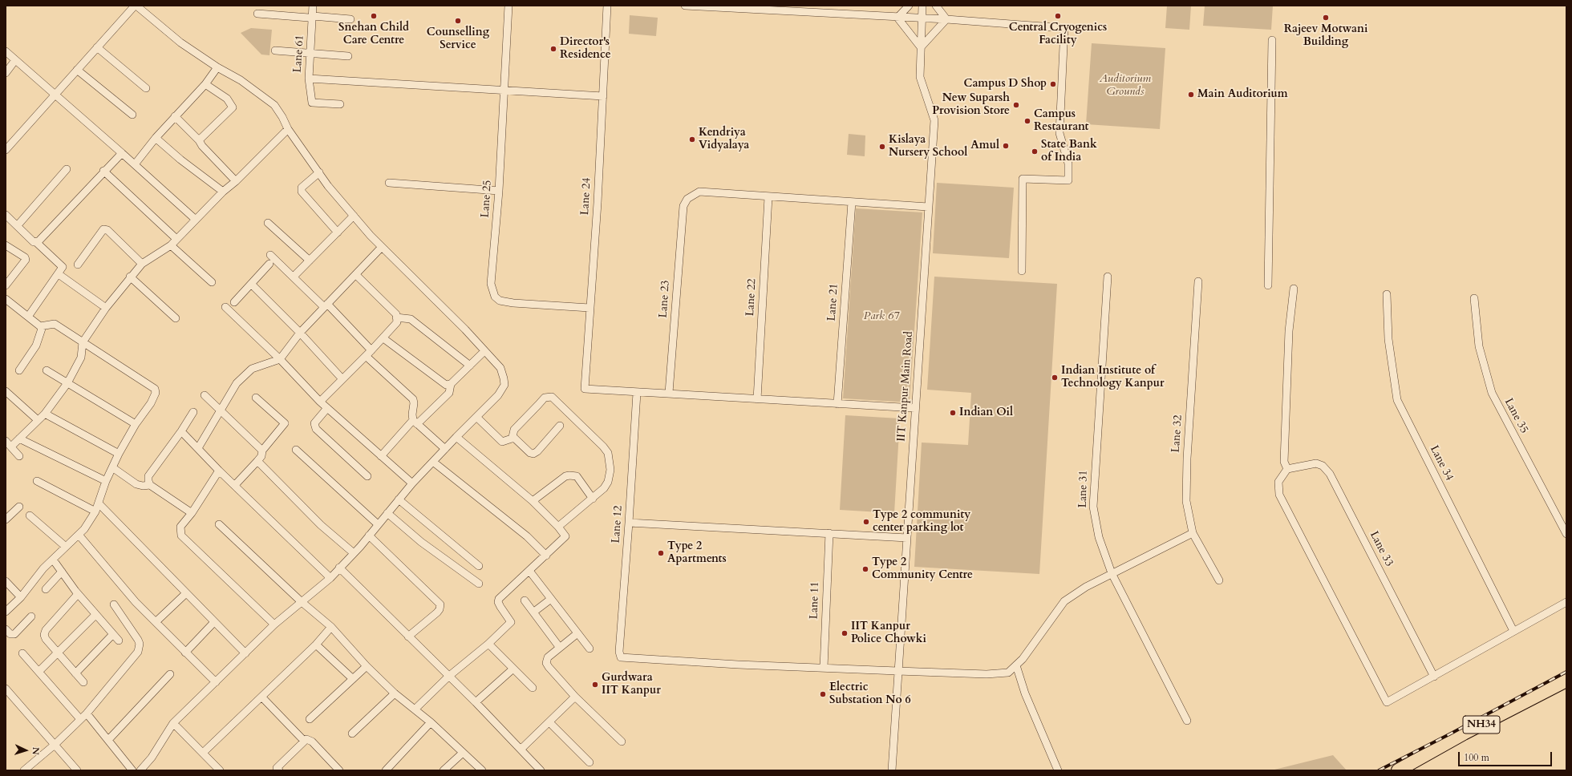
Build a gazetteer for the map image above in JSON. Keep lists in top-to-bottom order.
{
  "streets": {
    "highway": ["NH34"],
    "street": [
      "Lane 61",
      "Lane 24",
      "Lane 25",
      "Lane 22",
      "Lane 23",
      "Lane 21",
      "IIT Kanpur Main Road",
      "Lane 35",
      "Lane 32",
      "Lane 34",
      "Lane 31",
      "Lane 12",
      "Lane 33",
      "Lane 11"
    ]
  },
  "crossings": [
    ["Lane 61", "Lane 24"],
    ["Lane 61", "Lane 25"],
    ["Lane 24", "Lane 25"],
    ["Lane 24", "Lane 12"],
    ["Lane 22", "Lane 23"],
    ["Lane 12", "Lane 11"]
  ],
  "parks": ["Auditorium Grounds", "Park 67"],
  "places": [
    "Snehan Child Care Centre",
    "Central Cryogenics Facility",
    "Rajeev Motwani Building",
    "Counselling Service",
    "Director's Residence",
    "Campus D Shop",
    "Main Auditorium",
    "New Suparsh Provision Store",
    "Campus Restaurant",
    "Kendriya Vidyalaya",
    "Amul",
    "Kislaya Nursery School",
    "State Bank of India",
    "Indian Institute of Technology Kanpur",
    "Indian Oil",
    "Type 2 community center parking lot",
    "Type 2 Apartments",
    "Type 2 Community Centre",
    "IIT Kanpur Police Chowki",
    "Gurdwara IIT Kanpur",
    "Electric Substation No 6"
  ],
  "scale_bar": "100 m",
  "north": "right"
}
